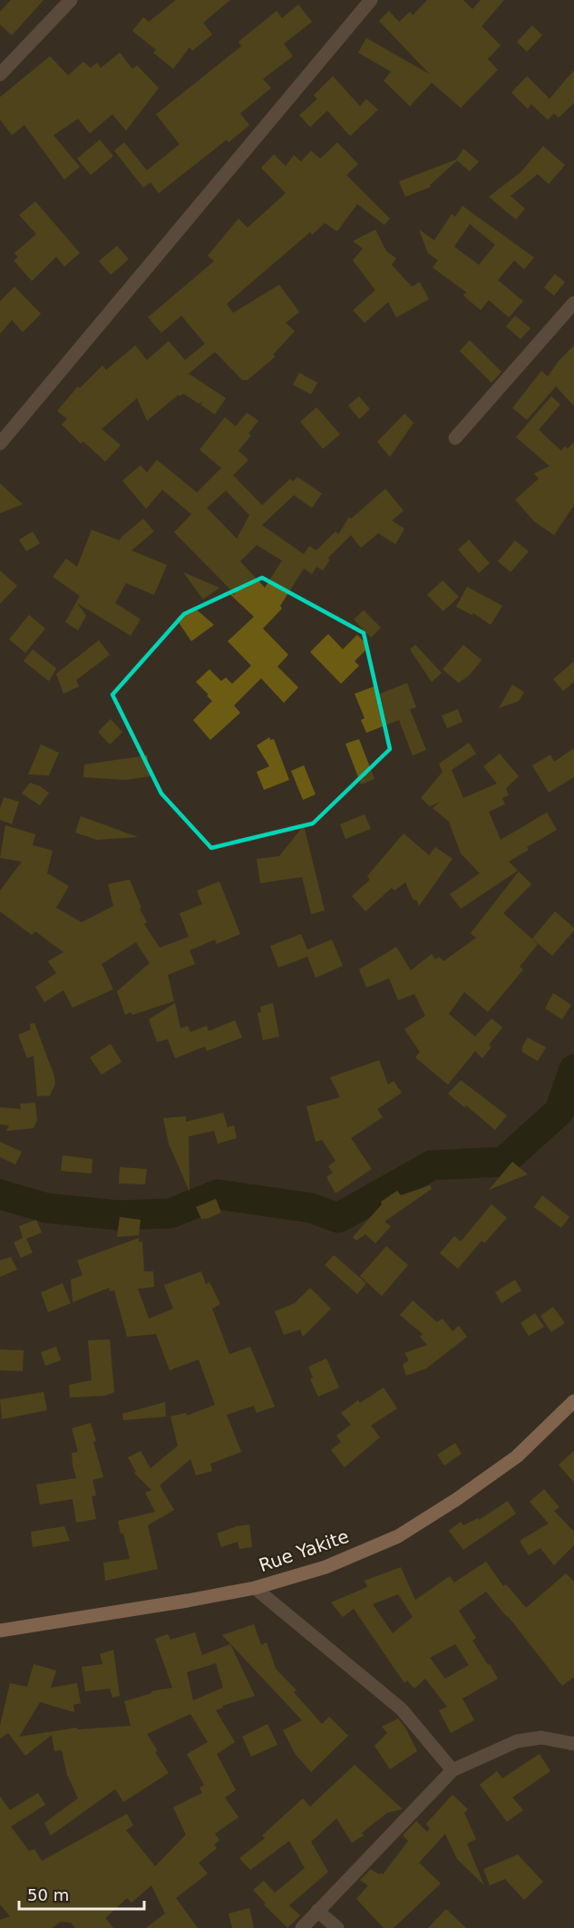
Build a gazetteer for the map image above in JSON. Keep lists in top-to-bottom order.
{
  "streets": {
    "main road": ["Rue Yakite"]
  },
  "scale_bar": "50 m"
}
